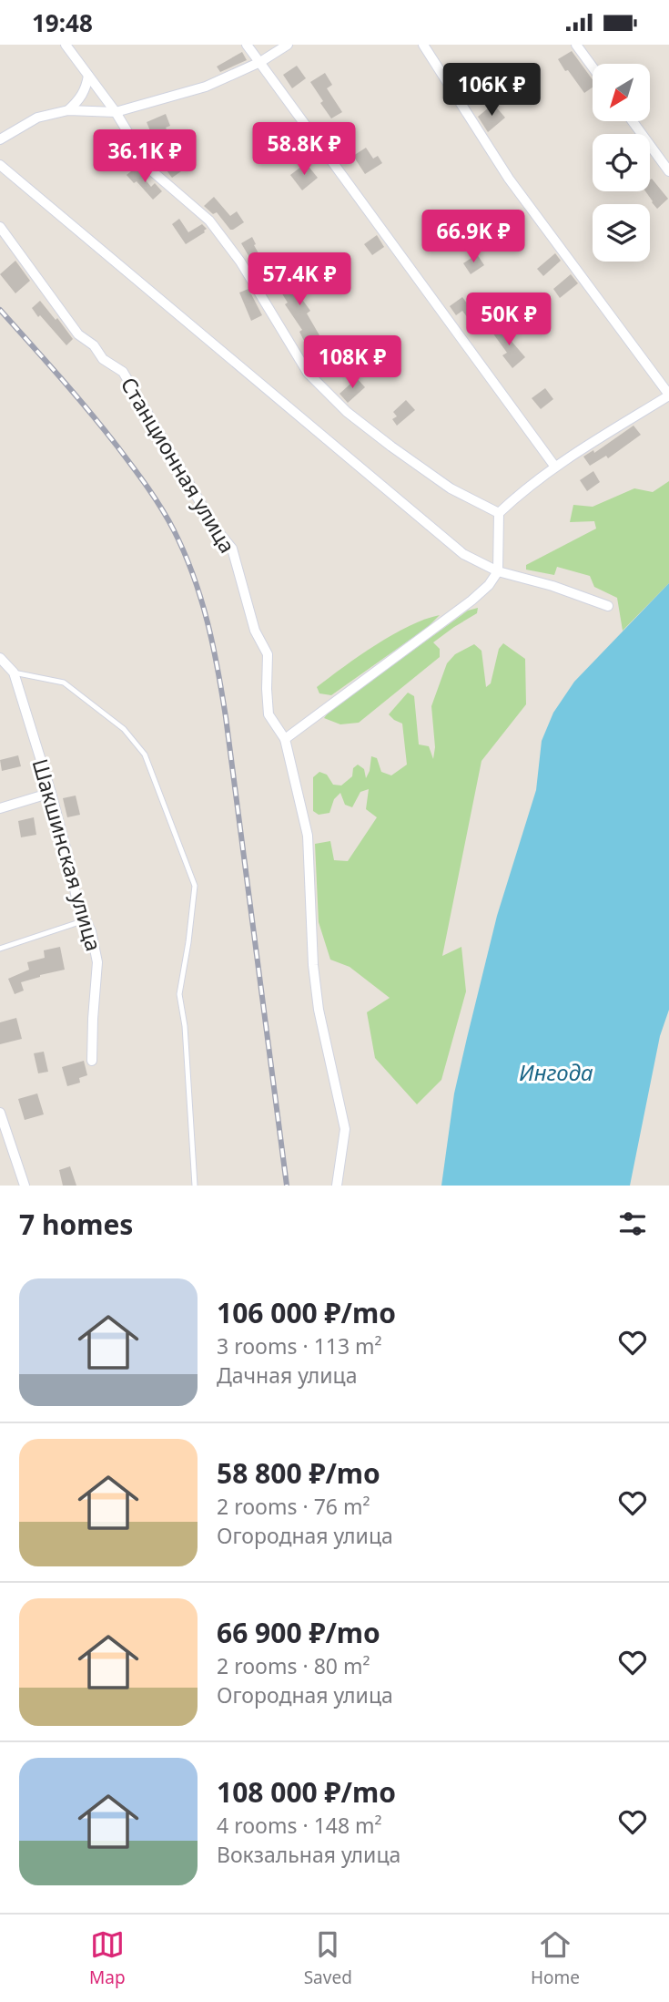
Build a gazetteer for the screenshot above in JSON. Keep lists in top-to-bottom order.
{
  "streets": {
    "street": ["Станционная улица", "Шакшинская улица"]
  },
  "water": ["Ингода"],
  "north": "bottom left",
  "page": {
    "status": "19:48",
    "price": [
      "106K ₽",
      "58.8K ₽",
      "36.1K ₽",
      "66.9K ₽",
      "57.4K ₽",
      "50K ₽",
      "108K ₽"
    ],
    "heading": "7 homes",
    "list": [
      {
        "name": "106 000 ₽/mo",
        "note": "3 rooms · 113 m² · Дачная улица"
      },
      {
        "name": "58 800 ₽/mo",
        "note": "2 rooms · 76 m² · Огородная улица"
      },
      {
        "name": "66 900 ₽/mo",
        "note": "2 rooms · 80 m² · Огородная улица"
      },
      {
        "name": "108 000 ₽/mo",
        "note": "4 rooms · 148 m² · Вокзальная улица"
      }
    ],
    "tabs": ["Map", "Saved", "Home"]
  }
}
